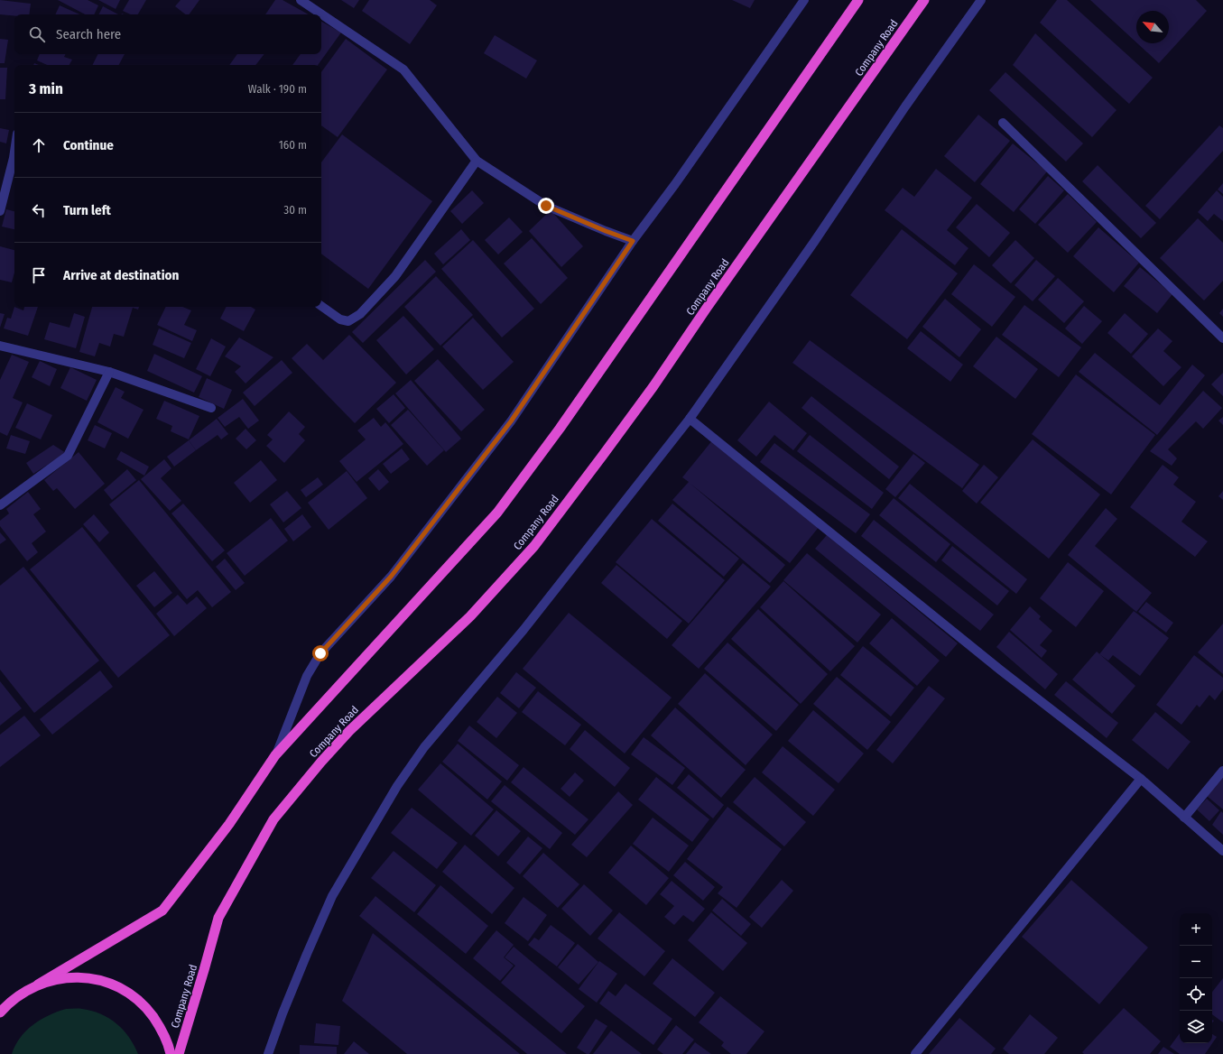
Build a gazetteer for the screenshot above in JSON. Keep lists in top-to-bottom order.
{
  "streets": {
    "highway": ["Company Road"]
  },
  "north": "top left",
  "page": {
    "search": "Search here",
    "heading": ["3 min", "Walk · 190 m"],
    "list": [
      ["Continue", "160 m"],
      ["Turn left", "30 m"],
      "Arrive at destination"
    ],
    "map_buttons": ["+", "−"]
  }
}
